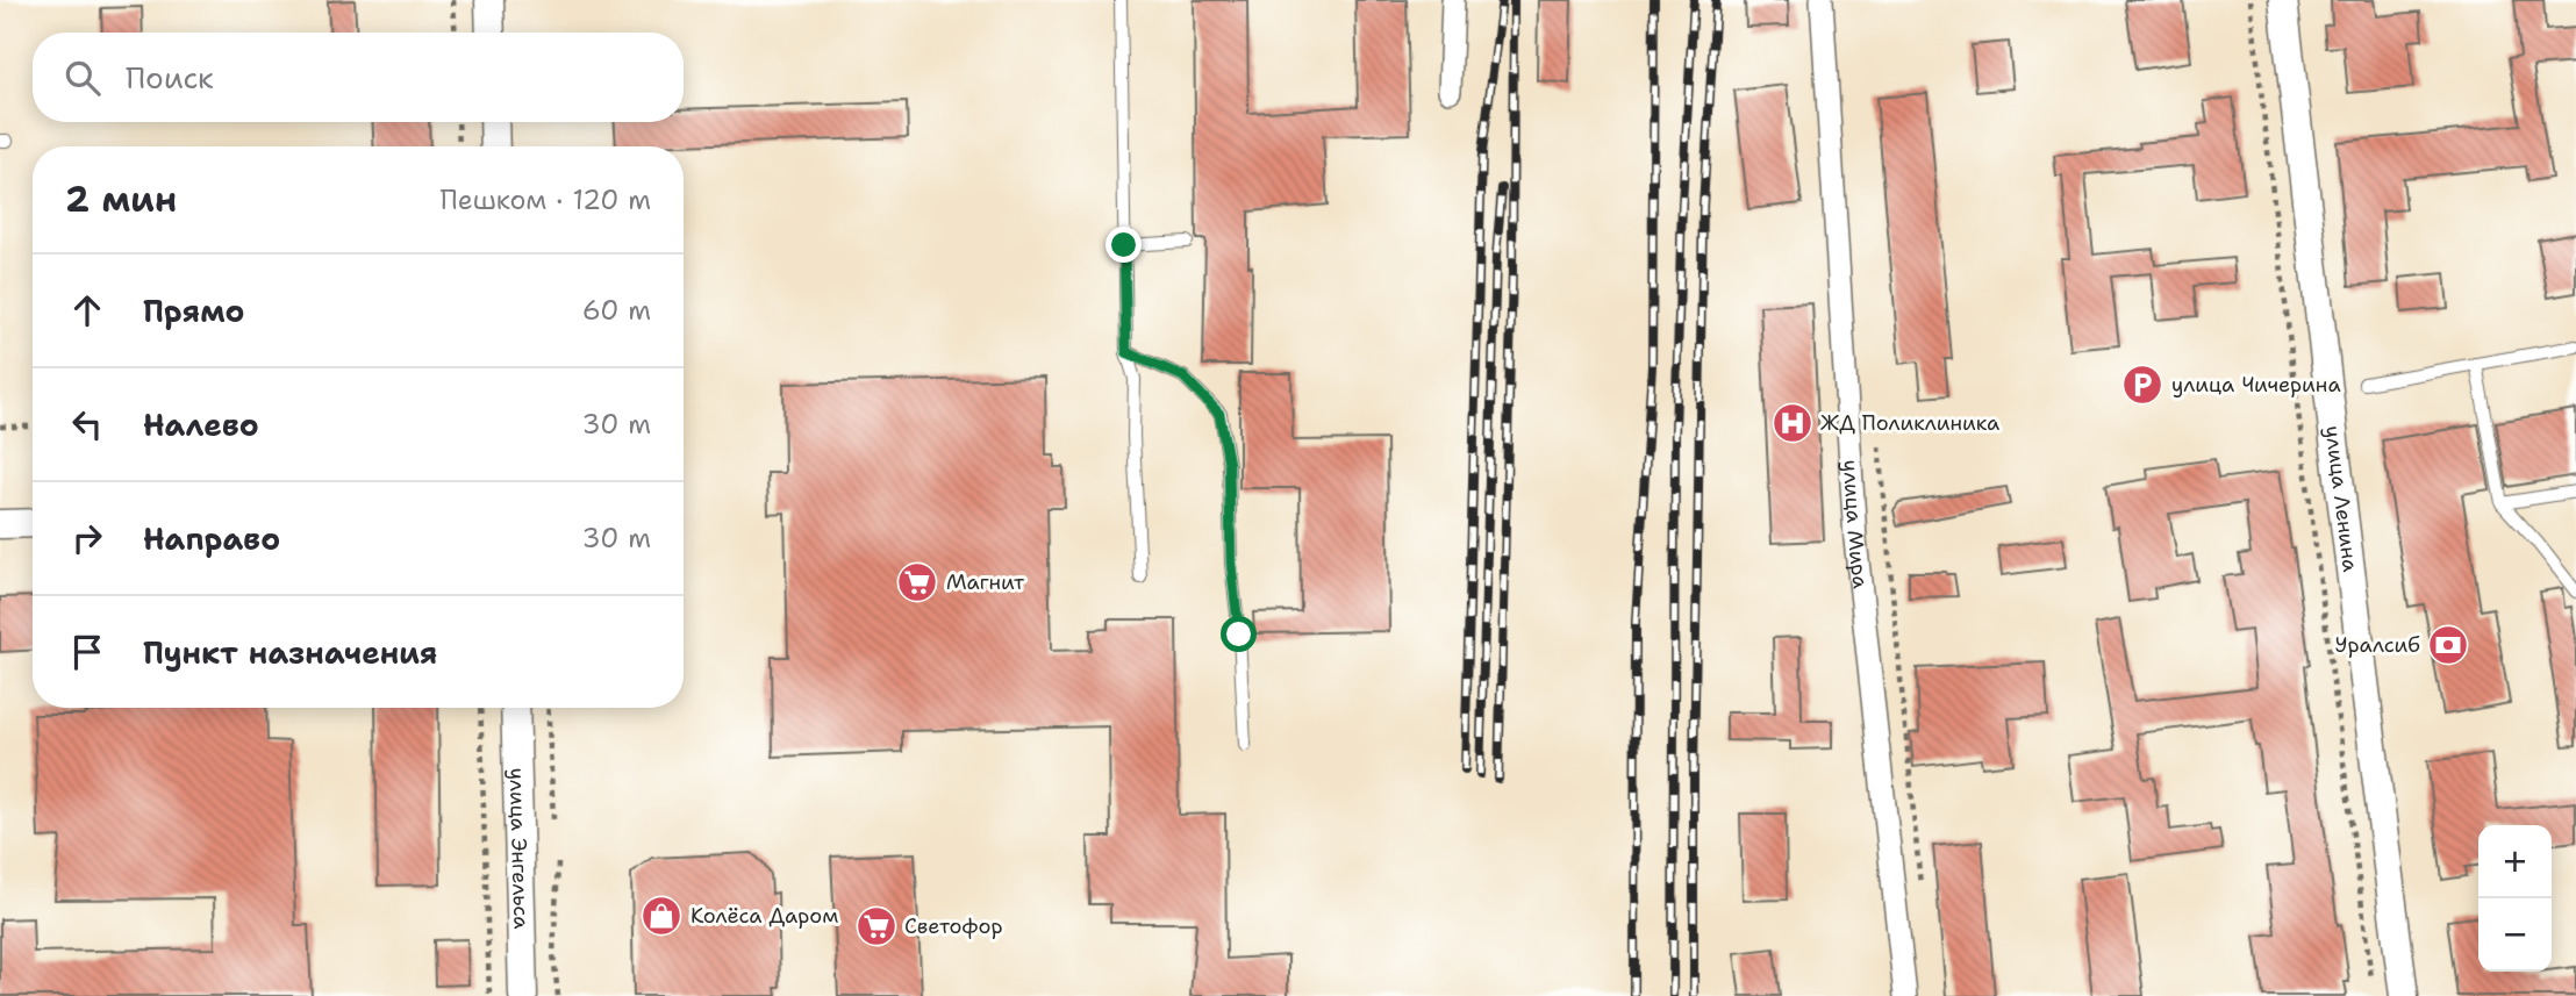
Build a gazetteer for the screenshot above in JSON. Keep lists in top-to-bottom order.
{
  "streets": {
    "street": ["улица Ленина", "улица Мира", "улица Энгельса"]
  },
  "places": {
    "parking": ["улица Чичерина"],
    "hospital": ["ЖД Поликлиника"],
    "supermarket": ["Магнит", "Светофор"],
    "bank": ["Уралсиб"],
    "shop": ["Колёса Даром"]
  },
  "page": {
    "search": "Поиск",
    "heading": ["2 мин", "Пешком · 120 m"],
    "list": [
      ["Прямо", "60 m"],
      ["Налево", "30 m"],
      ["Направо", "30 m"],
      "Пункт назначения"
    ],
    "map_buttons": ["+", "−"]
  }
}
